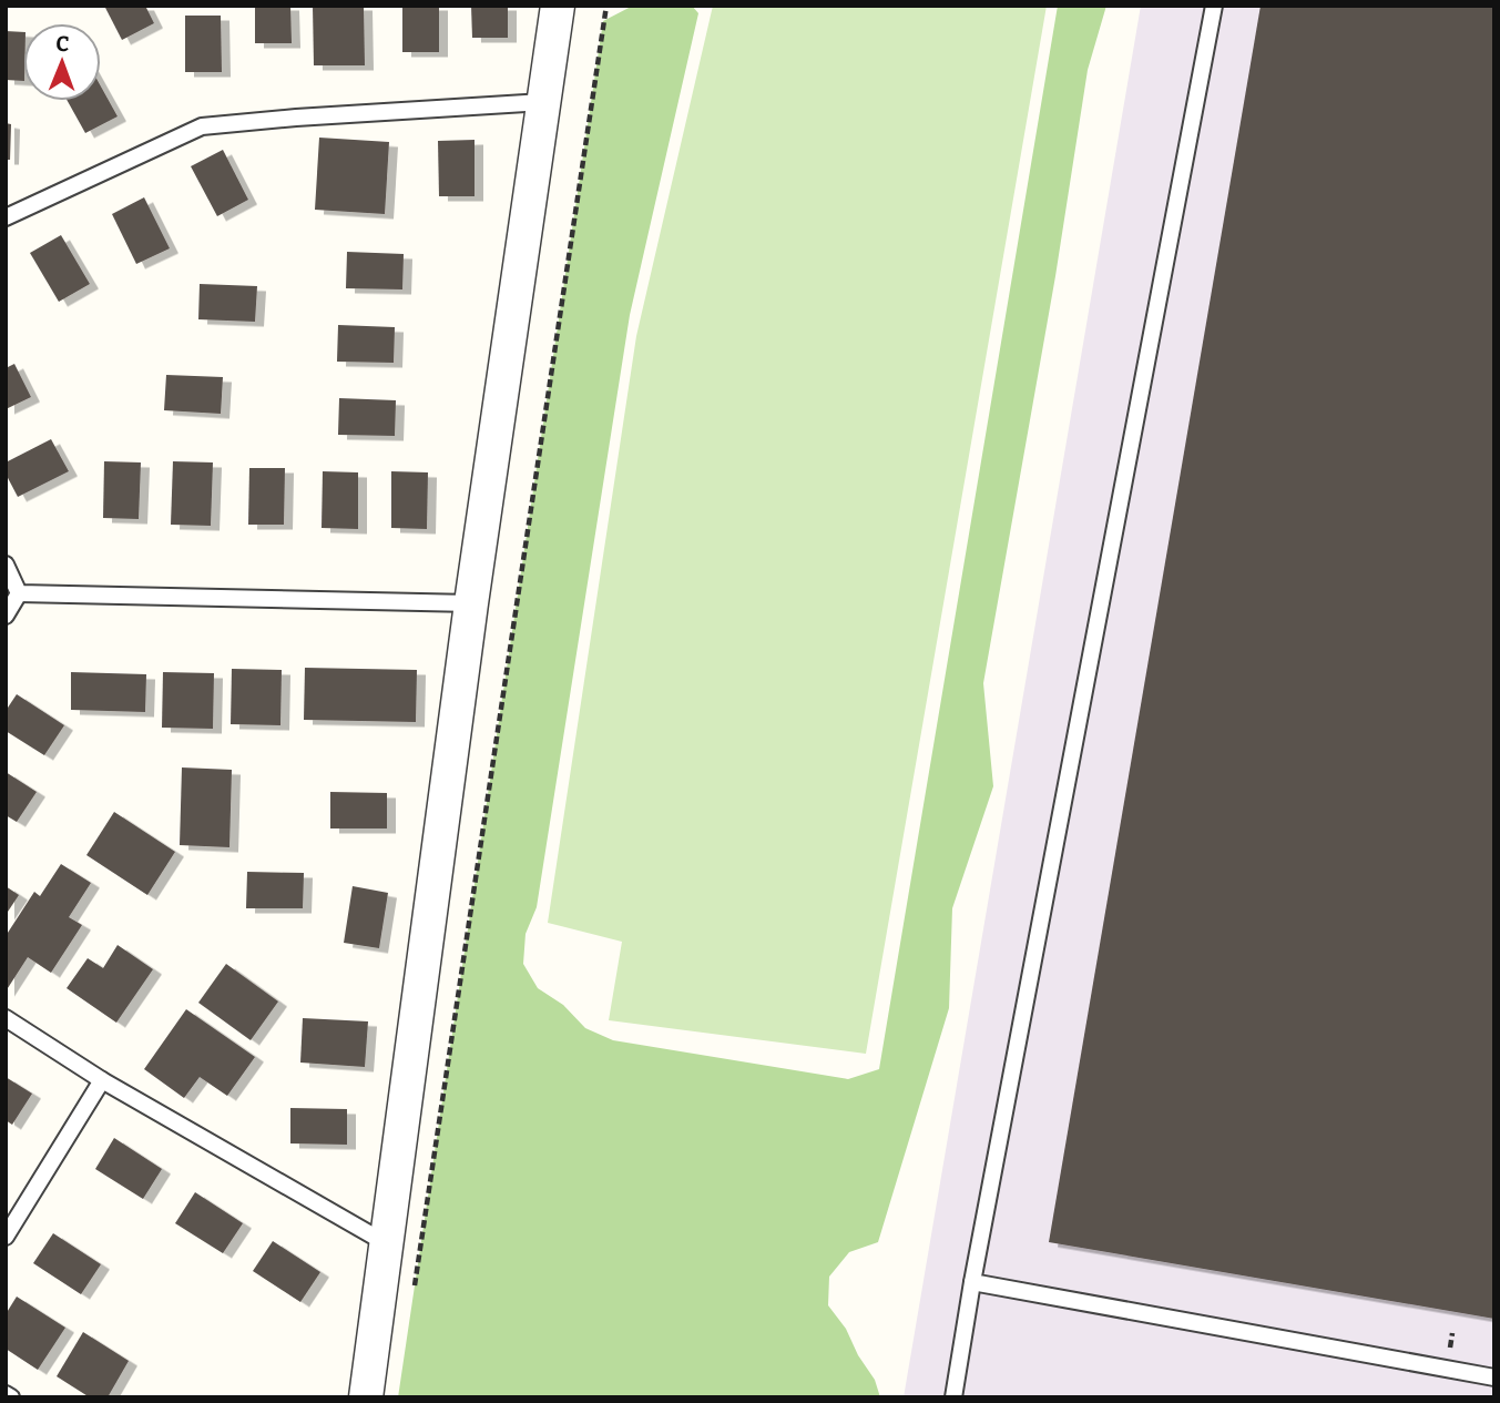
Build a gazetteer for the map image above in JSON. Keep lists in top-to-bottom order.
{
  "north": "top"
}
